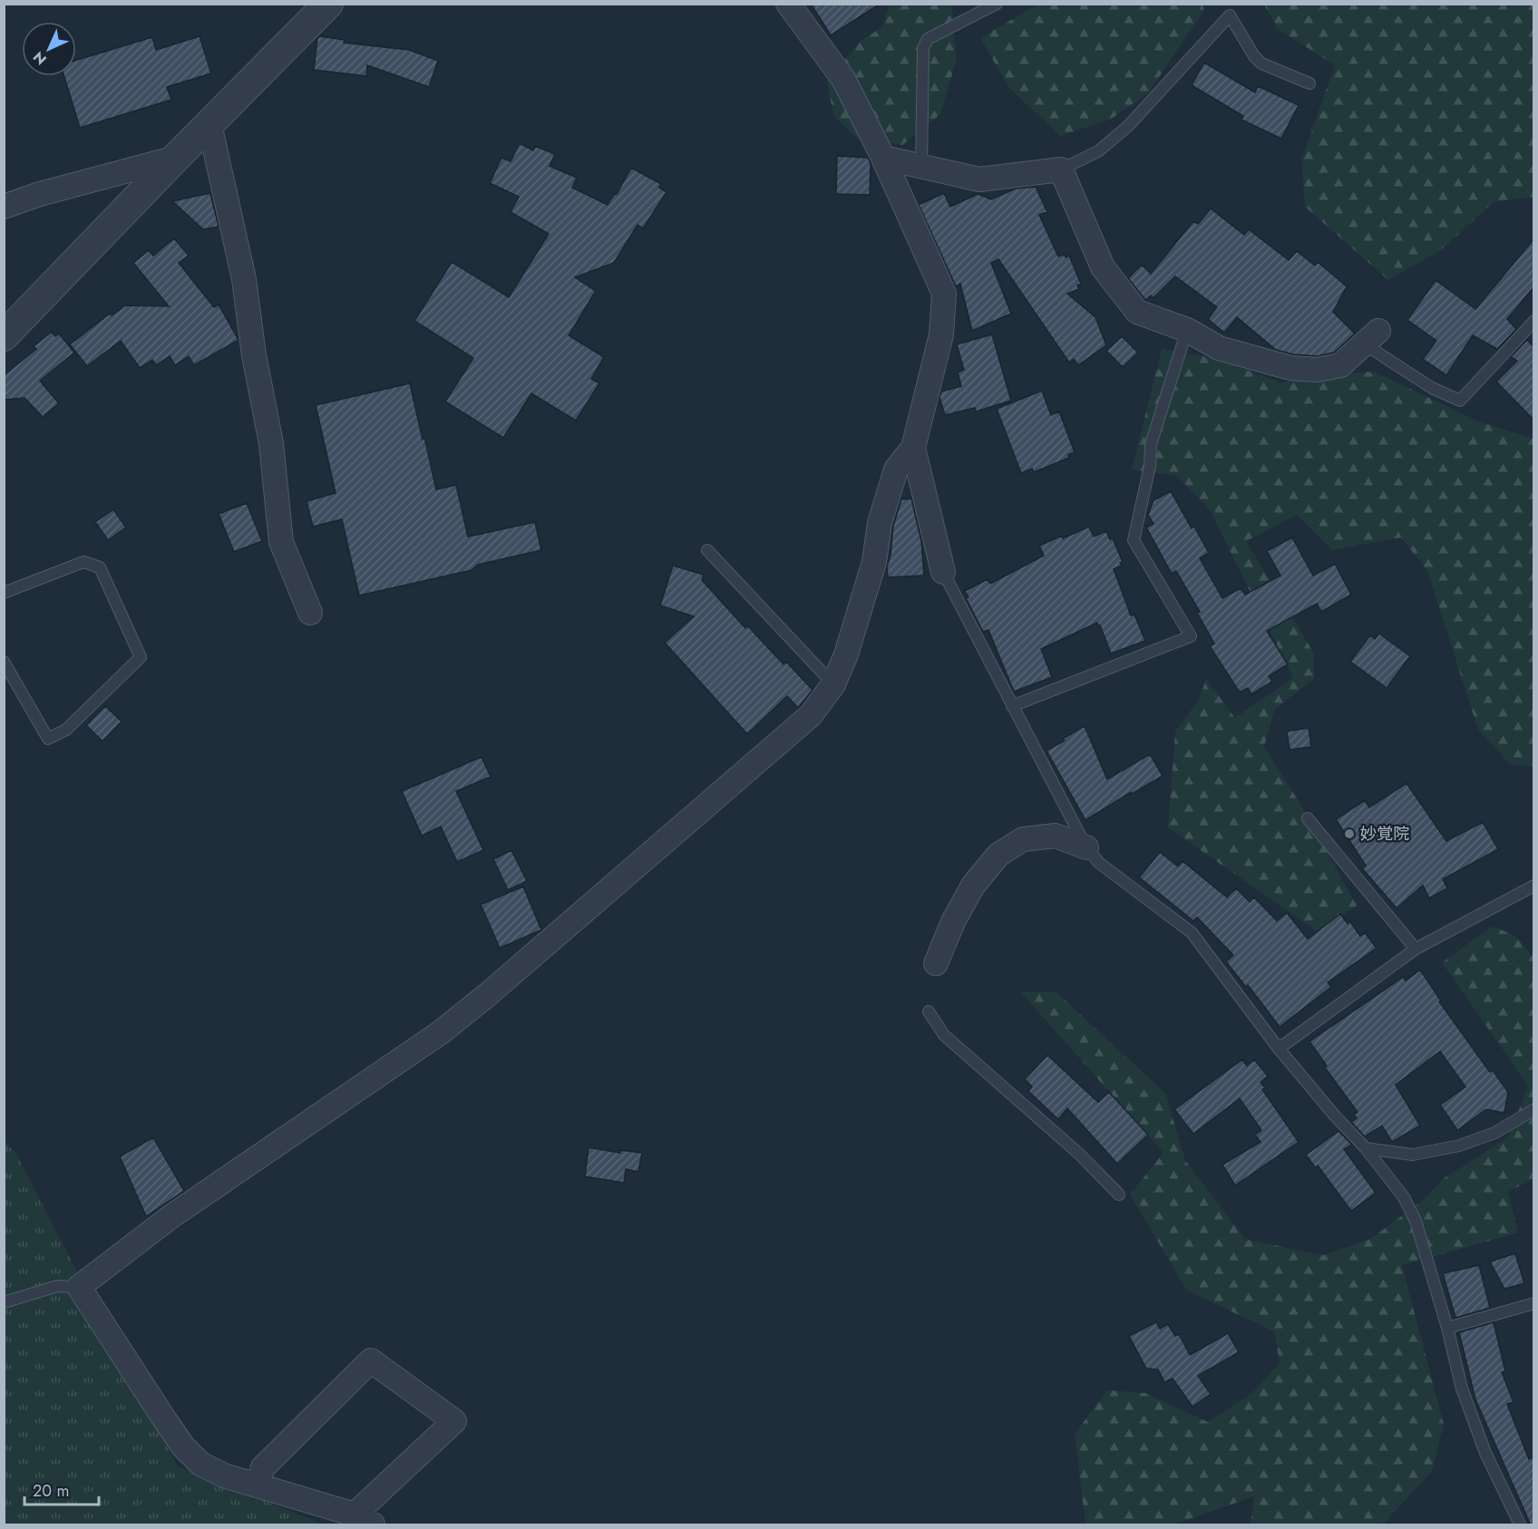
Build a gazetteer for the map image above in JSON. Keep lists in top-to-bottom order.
{
  "places": ["妙覚院"],
  "scale_bar": "20 m",
  "north": "bottom left"
}
